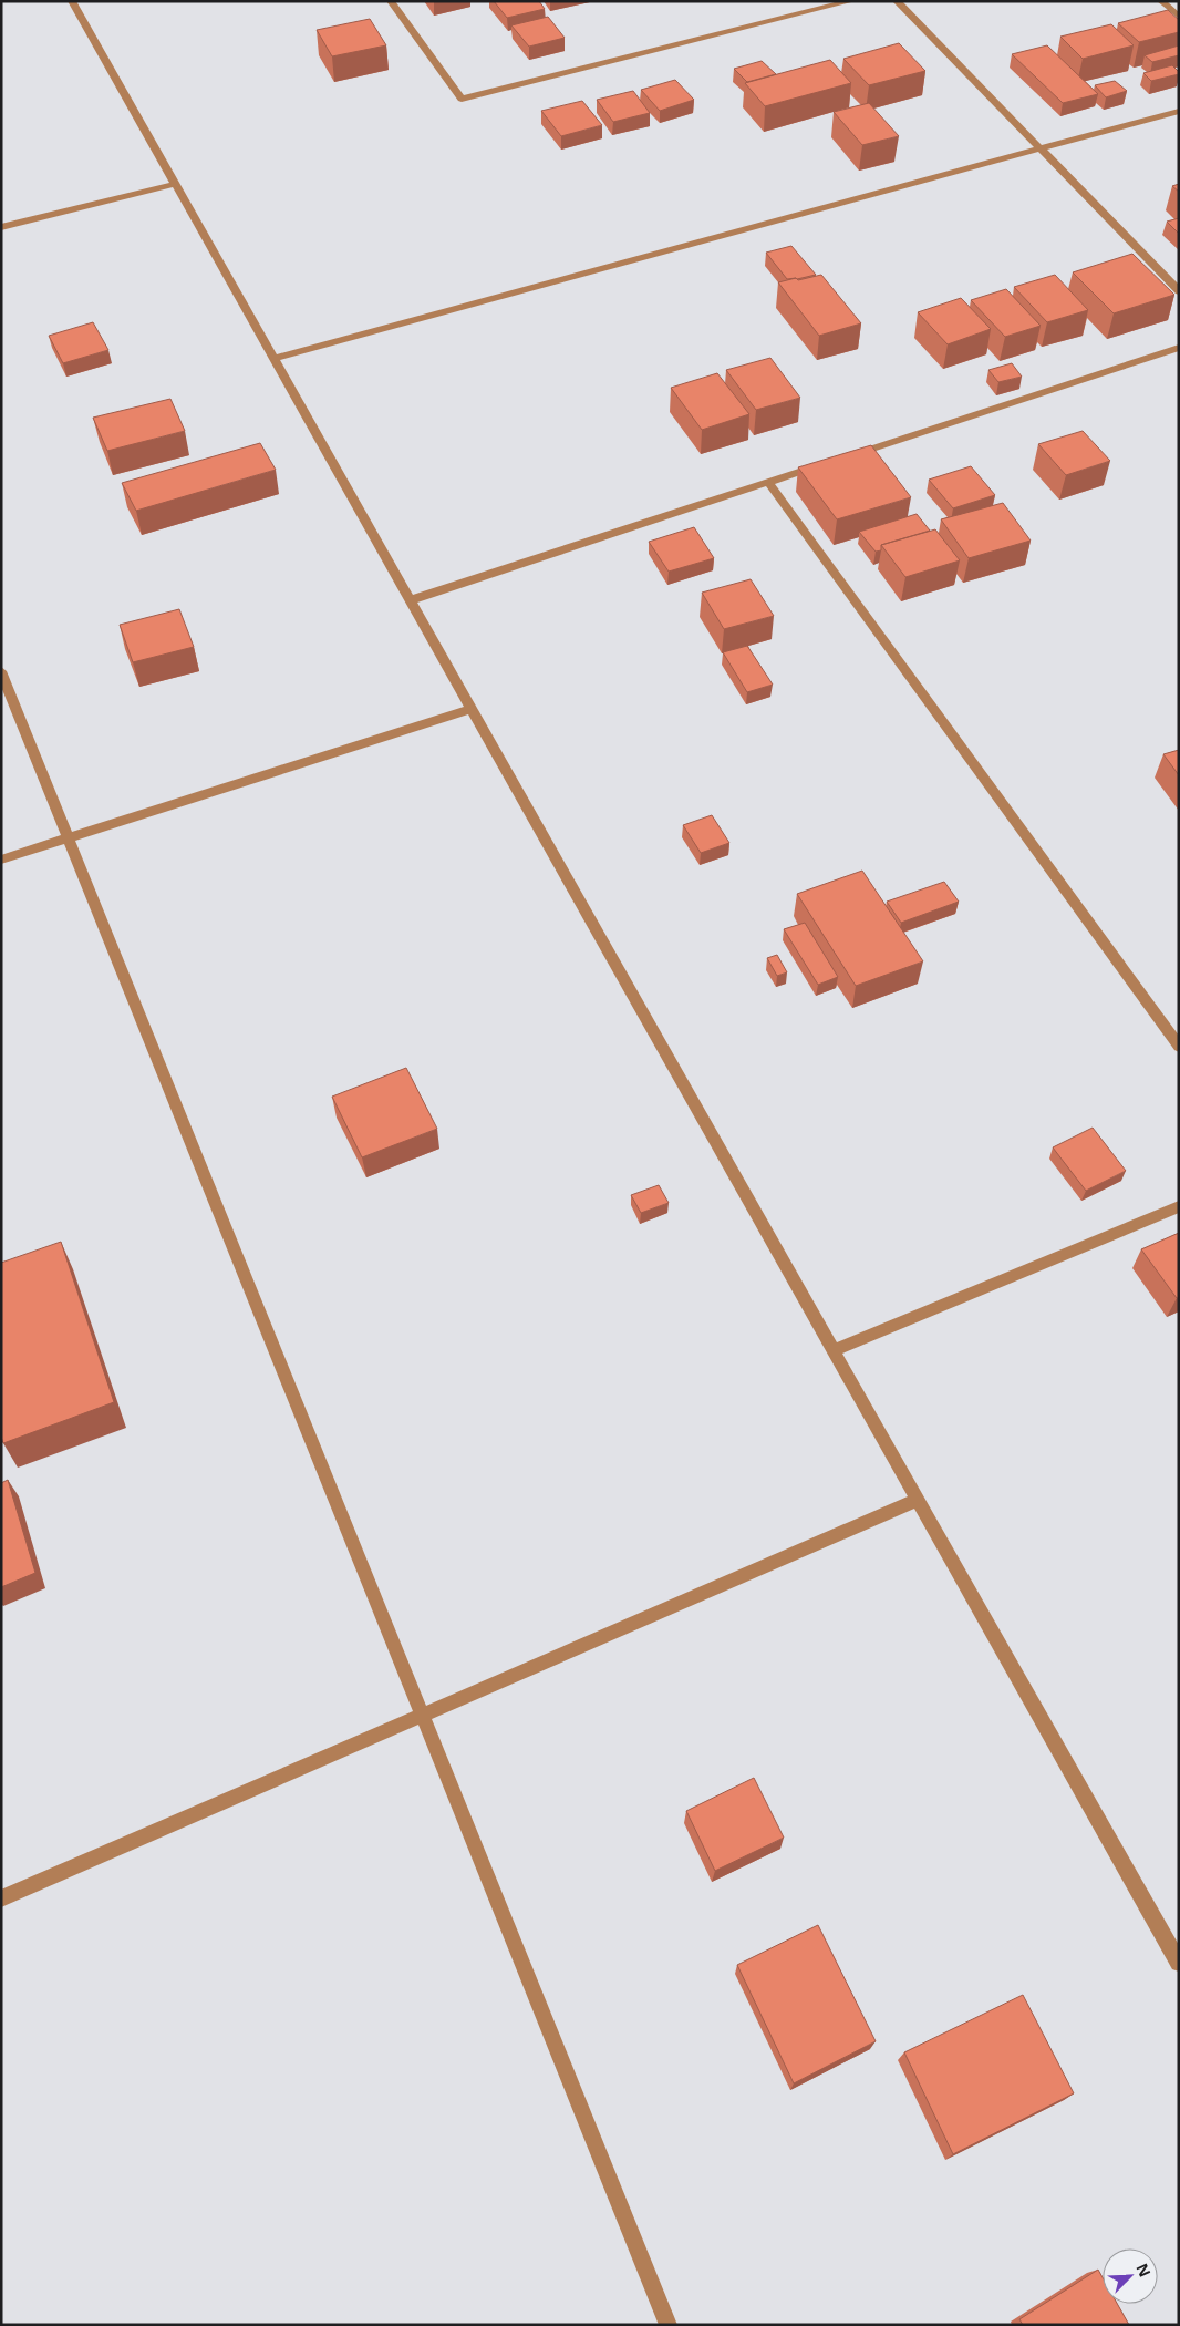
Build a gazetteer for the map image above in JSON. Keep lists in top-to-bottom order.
{
  "north": "top right"
}
